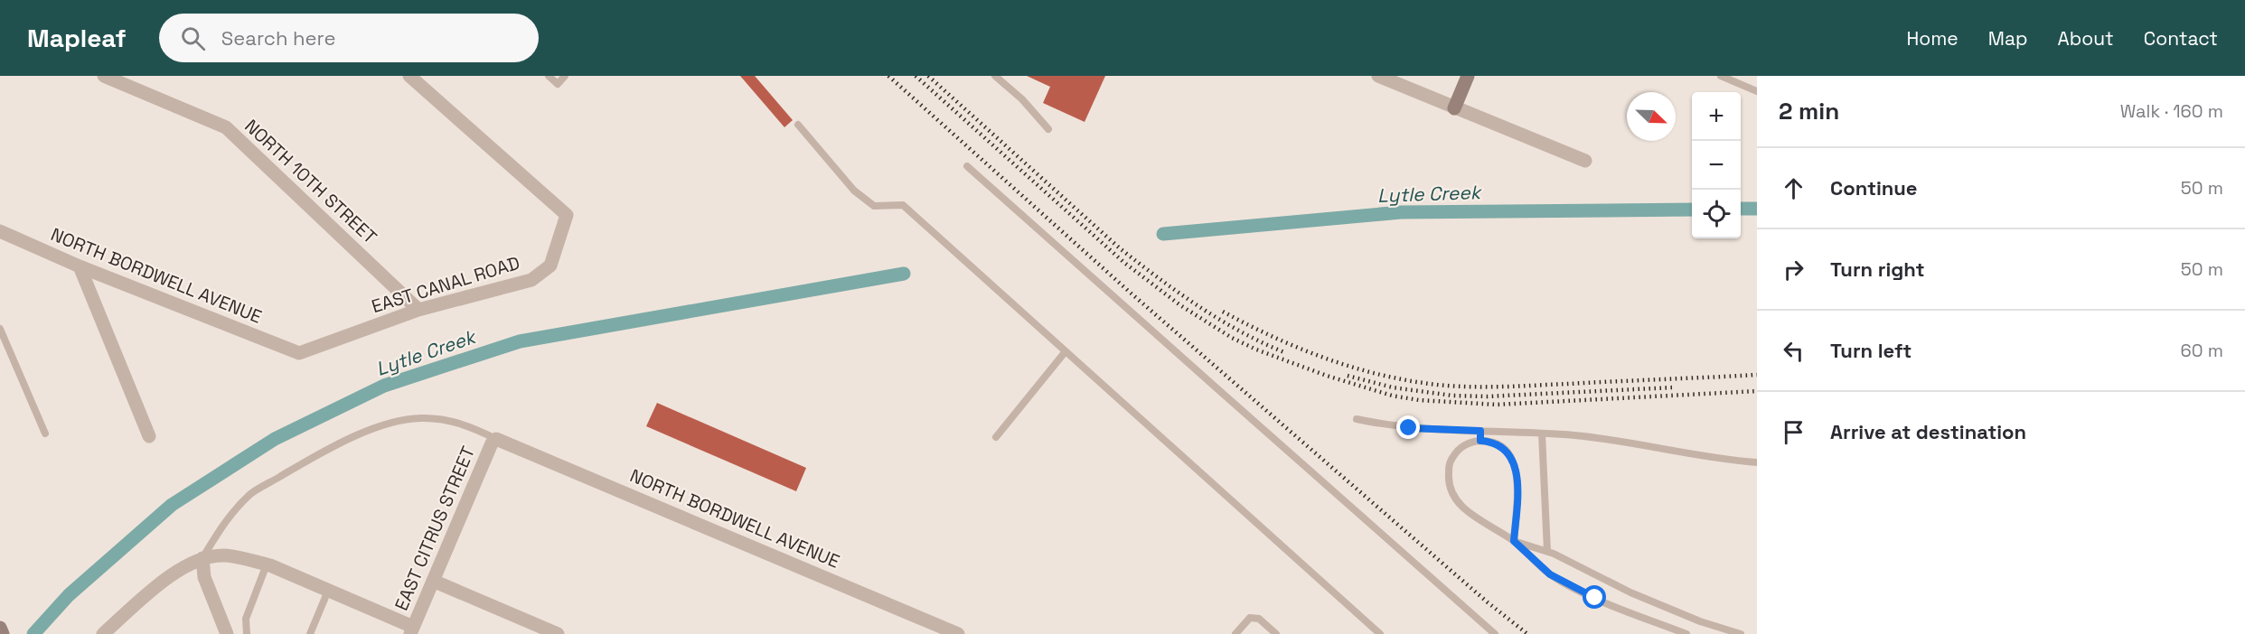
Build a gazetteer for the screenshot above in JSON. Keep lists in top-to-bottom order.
{
  "streets": {
    "street": [
      "NORTH 10TH STREET",
      "NORTH BORDWELL AVENUE",
      "EAST CANAL ROAD",
      "EAST CITRUS STREET"
    ]
  },
  "crossings": [
    ["NORTH 10TH STREET", "EAST CANAL ROAD"],
    ["NORTH BORDWELL AVENUE", "EAST CANAL ROAD"],
    ["NORTH BORDWELL AVENUE", "EAST CITRUS STREET"]
  ],
  "water": ["Lytle Creek"],
  "north": "bottom right",
  "page": {
    "header": "Mapleaf",
    "search": "Search here",
    "nav": [
      "Home",
      "Map",
      "About",
      "Contact"
    ],
    "heading": ["2 min", "Walk · 160 m"],
    "map_buttons": ["+", "−"],
    "list": [
      ["Continue", "50 m"],
      ["Turn right", "50 m"],
      ["Turn left", "60 m"],
      "Arrive at destination"
    ]
  }
}
